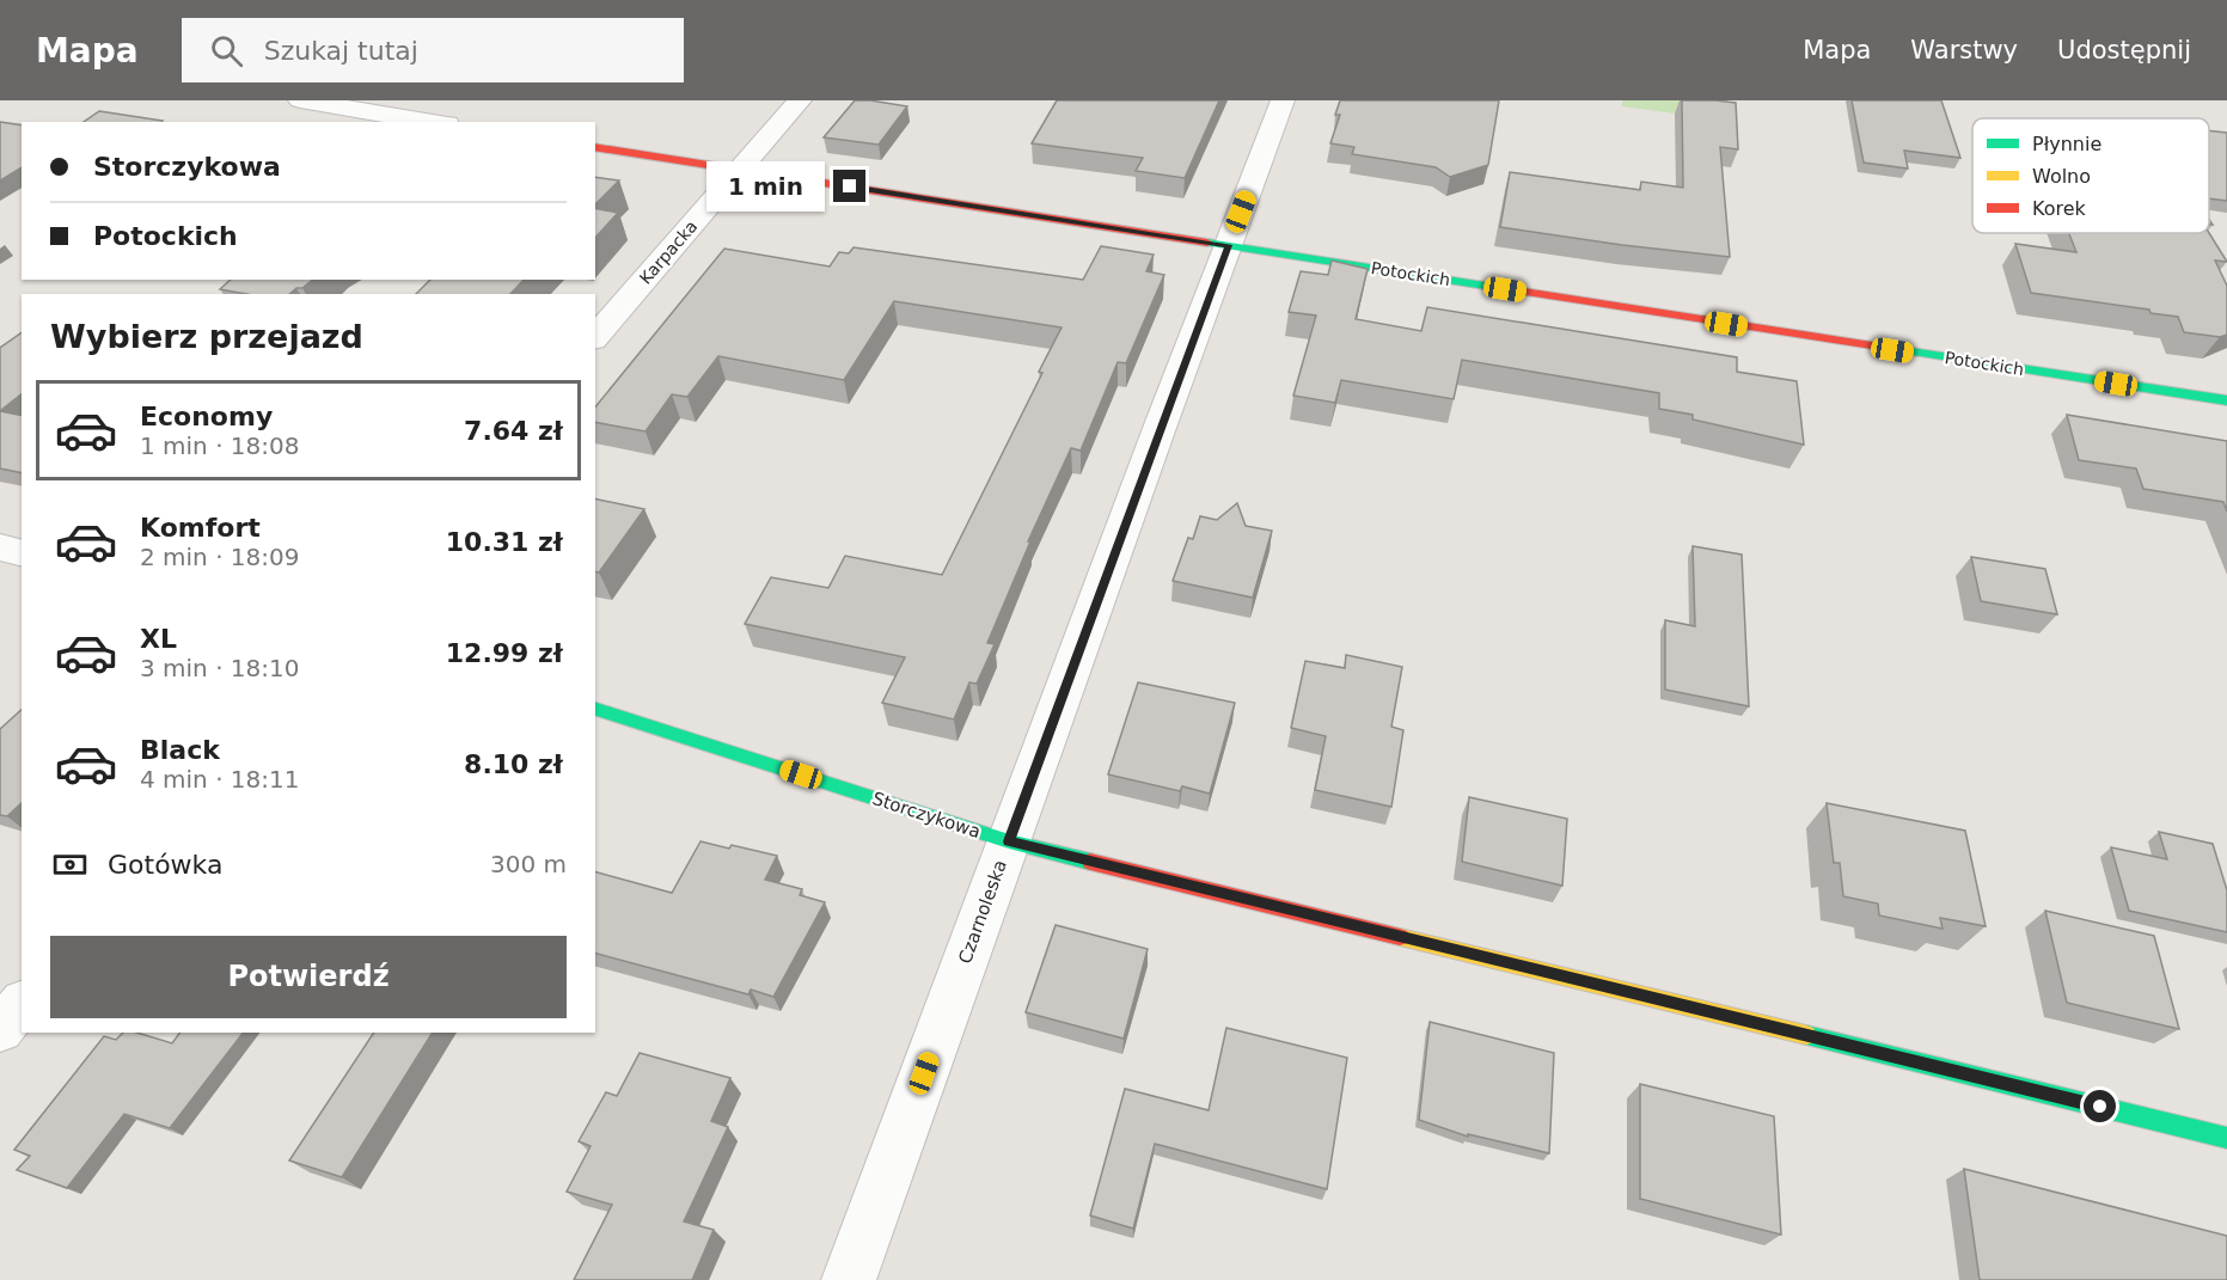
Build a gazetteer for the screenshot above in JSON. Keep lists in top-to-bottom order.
{
  "streets": {
    "street": [
      "Karpacka",
      "Potockich",
      "Storczykowa",
      "Czarnoleska"
    ]
  },
  "crossings": [
    ["Karpacka", "Potockich"],
    ["Potockich", "Czarnoleska"],
    ["Storczykowa", "Czarnoleska"]
  ],
  "legend": ["Płynnie", "Wolno", "Korek"],
  "page": {
    "header": "Mapa",
    "search": "Szukaj tutaj",
    "nav": ["Mapa", "Warstwy", "Udostępnij"],
    "banner": ["Storczykowa", "Potockich"],
    "bubble": "1 min",
    "heading": "Wybierz przejazd",
    "list": [
      {
        "name": "Economy",
        "note": "1 min · 18:08",
        "value": "7.64 zł"
      },
      {
        "name": "Komfort",
        "note": "2 min · 18:09",
        "value": "10.31 zł"
      },
      {
        "name": "XL",
        "note": "3 min · 18:10",
        "value": "12.99 zł"
      },
      {
        "name": "Black",
        "note": "4 min · 18:11",
        "value": "8.10 zł"
      }
    ],
    "pay": ["Gotówka", "300 m"],
    "buttons": "Potwierdź"
  }
}
